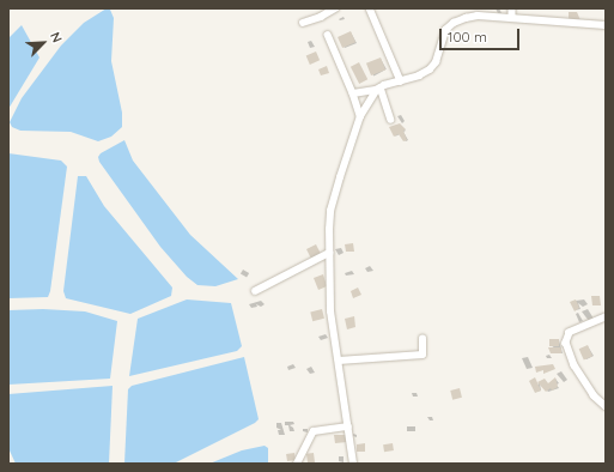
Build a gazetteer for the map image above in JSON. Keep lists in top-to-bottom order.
{
  "scale_bar": "100 m",
  "north": "top right"
}
